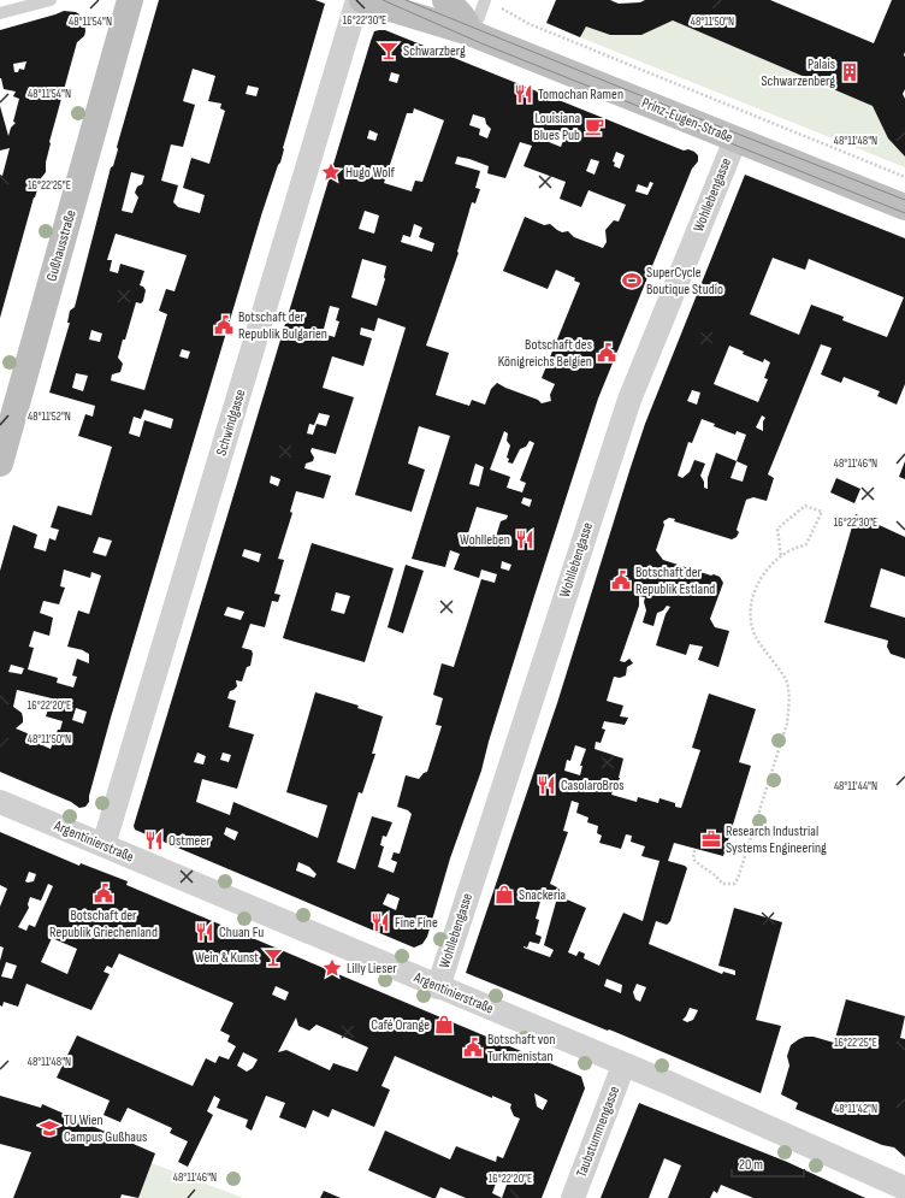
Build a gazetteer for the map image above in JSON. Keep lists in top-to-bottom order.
{
  "streets": {
    "street": [
      "Prinz-Eugen-Straße",
      "Wohllebengasse",
      "Gußhausstraße",
      "Schwindgasse",
      "Argentinierstraße",
      "Taubstummengasse"
    ]
  },
  "crossings": [
    ["Prinz-Eugen-Straße", "Wohllebengasse"],
    ["Wohllebengasse", "Argentinierstraße"],
    ["Schwindgasse", "Argentinierstraße"],
    ["Argentinierstraße", "Taubstummengasse"]
  ],
  "places": {
    "bar": ["Schwarzberg", "Wein & Kunst"],
    "building": ["Palais Schwarzenberg"],
    "restaurant": [
      "Tomochan Ramen",
      "Wohlleben",
      "CasolaroBros",
      "Ostmeer",
      "Fine Fine",
      "Chuan Fu"
    ],
    "cafe": ["Louisiana Blues Pub"],
    "place": ["Hugo Wolf", "Lilly Lieser"],
    "sports": ["SuperCycle Boutique Studio"],
    "public building": [
      "Botschaft der Republik Bulgarien",
      "Botschaft des Königreichs Belgien",
      "Botschaft der Republik Estland",
      "Botschaft der Republik Griechenland",
      "Botschaft von Turkmenistan"
    ],
    "office": ["Research Industrial Systems Engineering"],
    "shop": ["Snackeria", "Café Orange"],
    "school or university": ["TU Wien Campus Gußhaus"]
  },
  "scale_bar": "20 m",
  "coordinates": [
    "16°22'30\"E",
    "48°11'54\"N",
    "48°11'50\"N",
    "48°11'48\"N",
    "16°22'25\"E",
    "48°11'52\"N",
    "48°11'46\"N",
    "16°22'20\"E",
    "48°11'44\"N",
    "48°11'42\"N"
  ]
}
